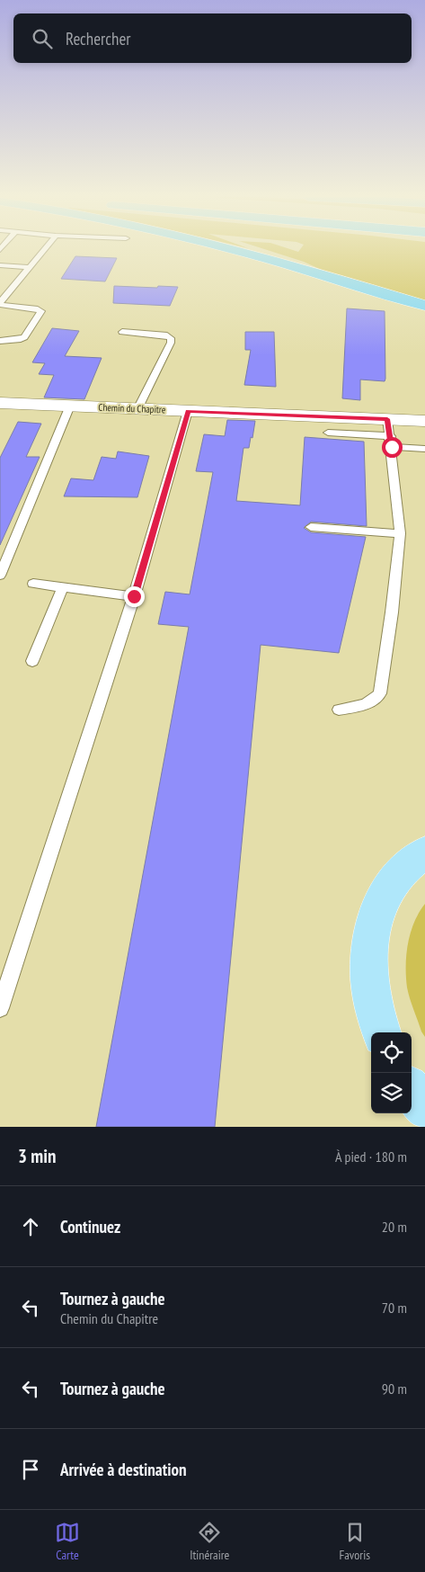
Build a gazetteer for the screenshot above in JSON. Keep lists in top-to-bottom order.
{
  "streets": {
    "street": ["Chemin du Chapitre"]
  },
  "page": {
    "search": "Rechercher",
    "heading": ["3 min", "À pied · 180 m"],
    "list": [
      ["Continuez", "20 m"],
      ["Tournez à gauche", "Chemin du Chapitre", "70 m"],
      ["Tournez à gauche", "90 m"],
      "Arrivée à destination"
    ],
    "nav": ["Carte", "Itinéraire", "Favoris"]
  }
}
